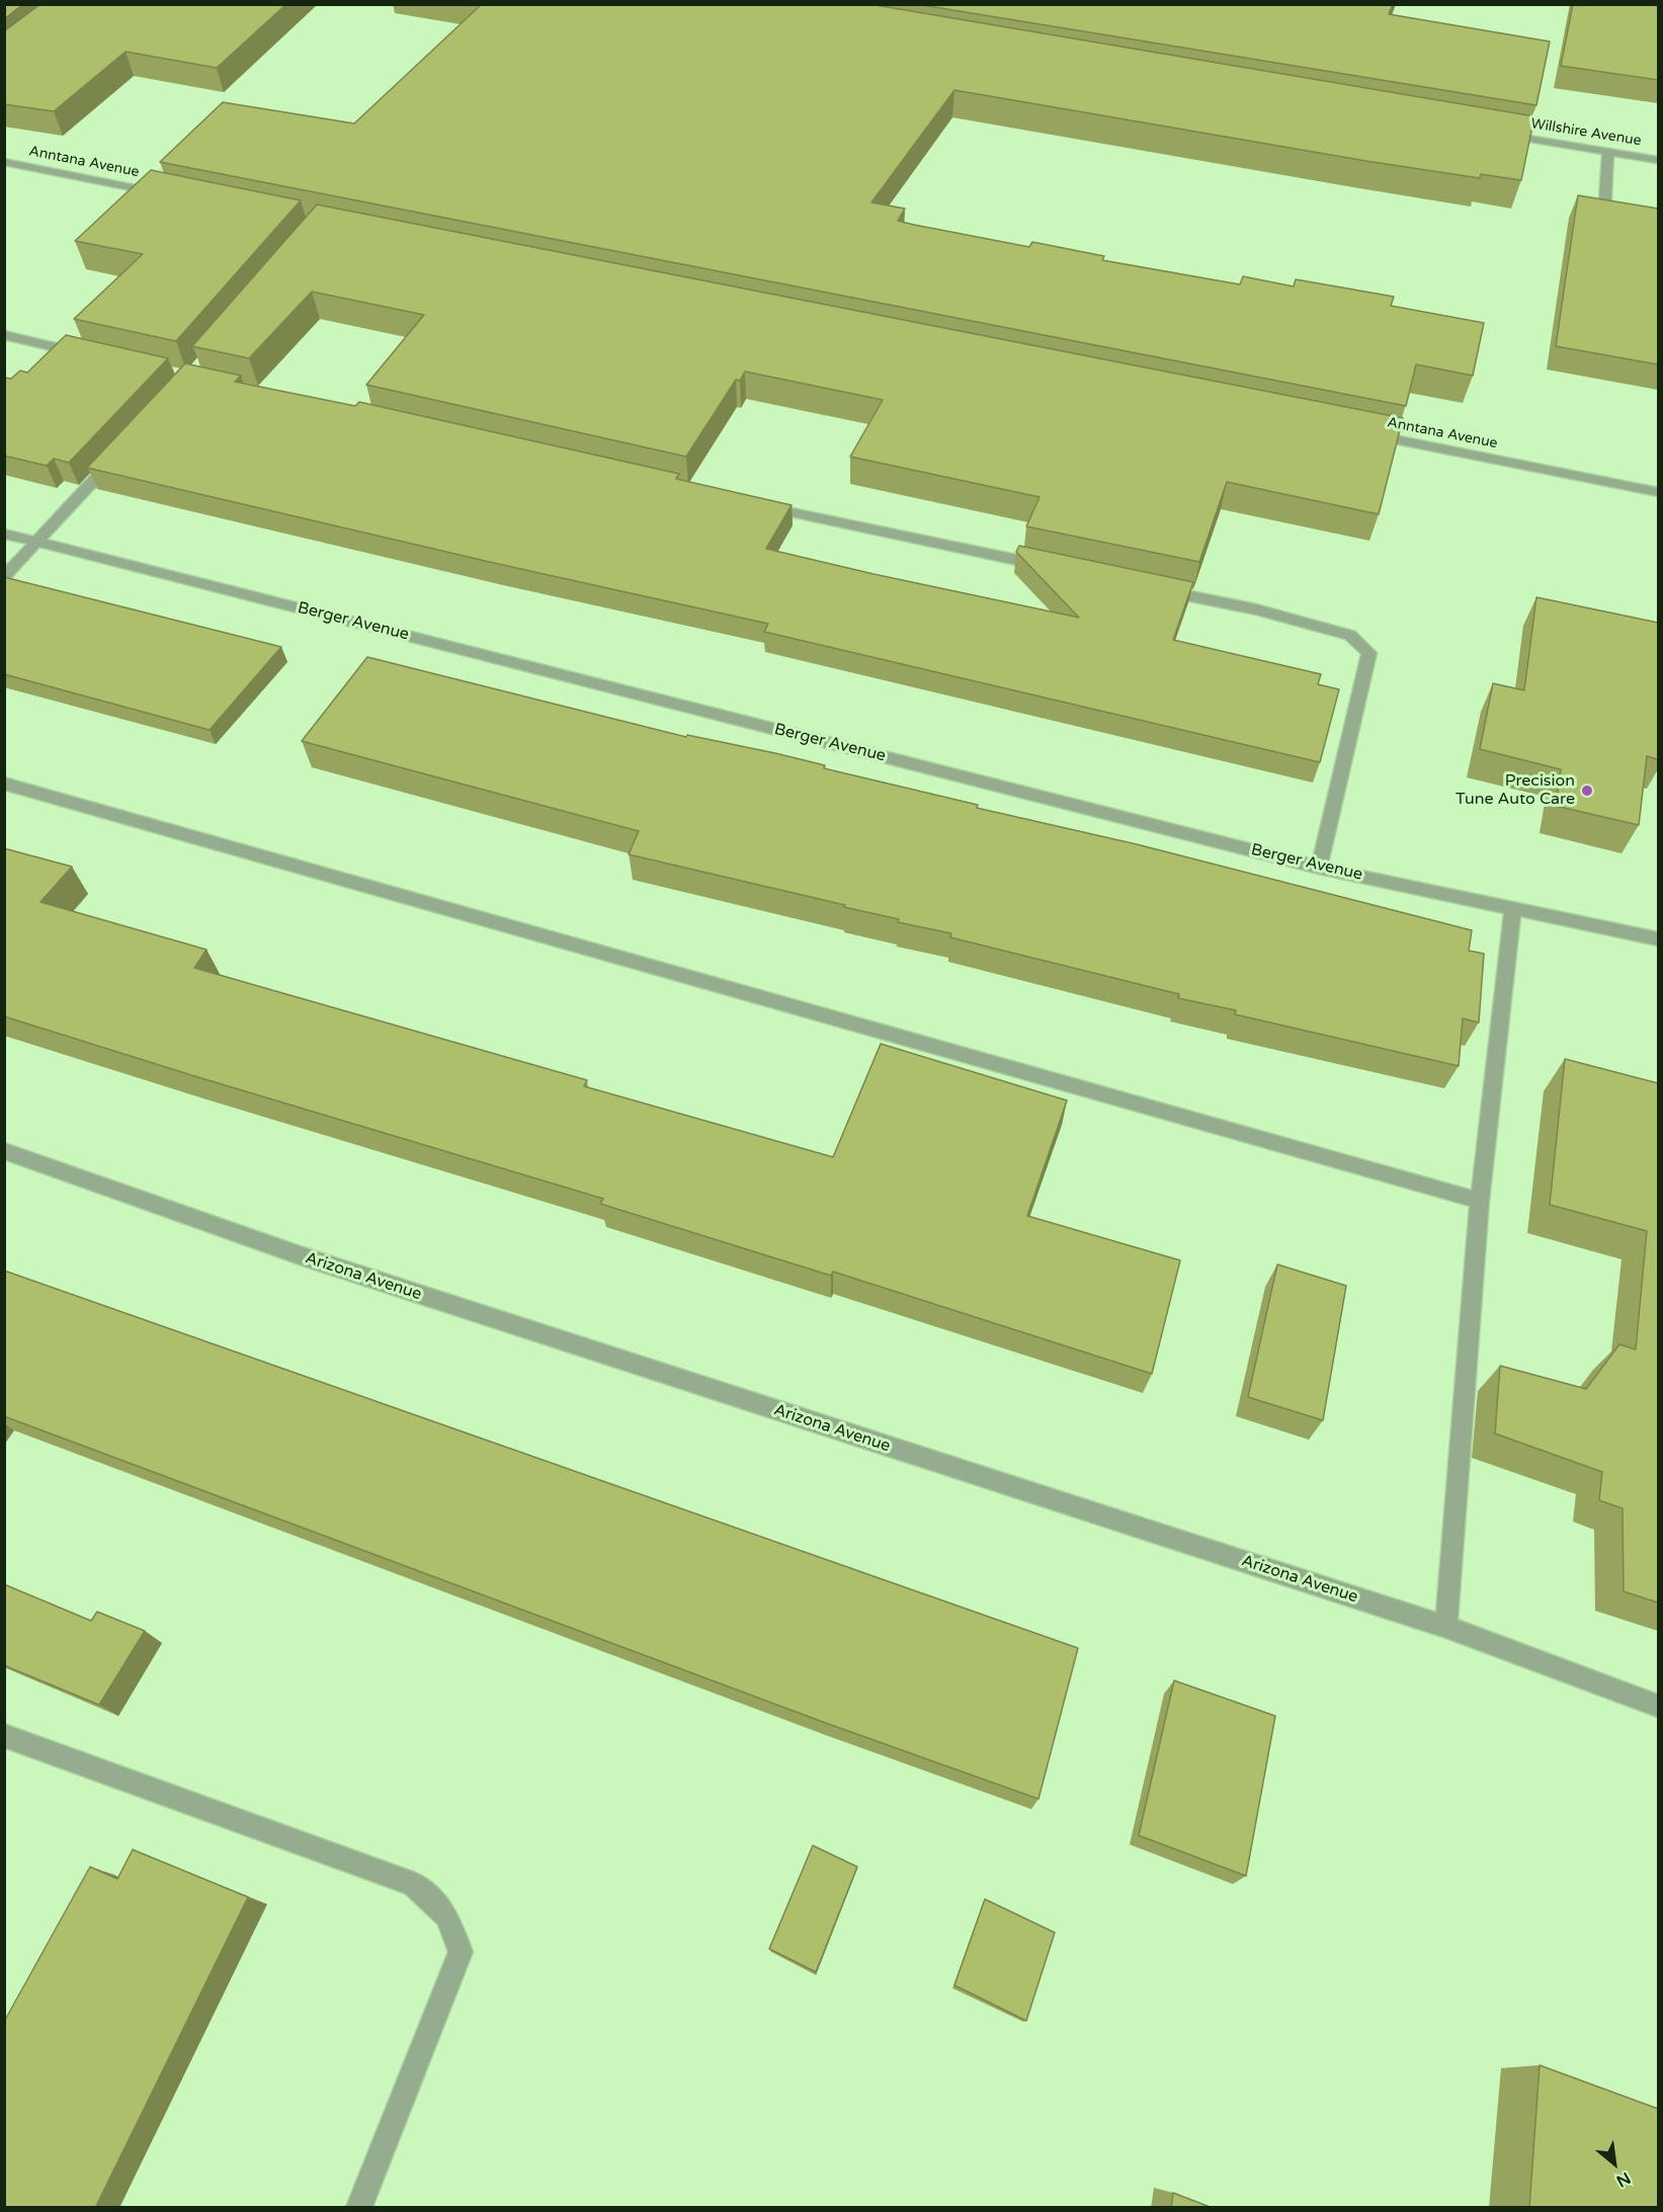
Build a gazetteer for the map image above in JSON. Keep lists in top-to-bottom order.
{
  "streets": {
    "street": [
      "Willshire Avenue",
      "Anntana Avenue",
      "Berger Avenue",
      "Arizona Avenue"
    ]
  },
  "places": ["Precision Tune Auto Care"],
  "north": "bottom right"
}
